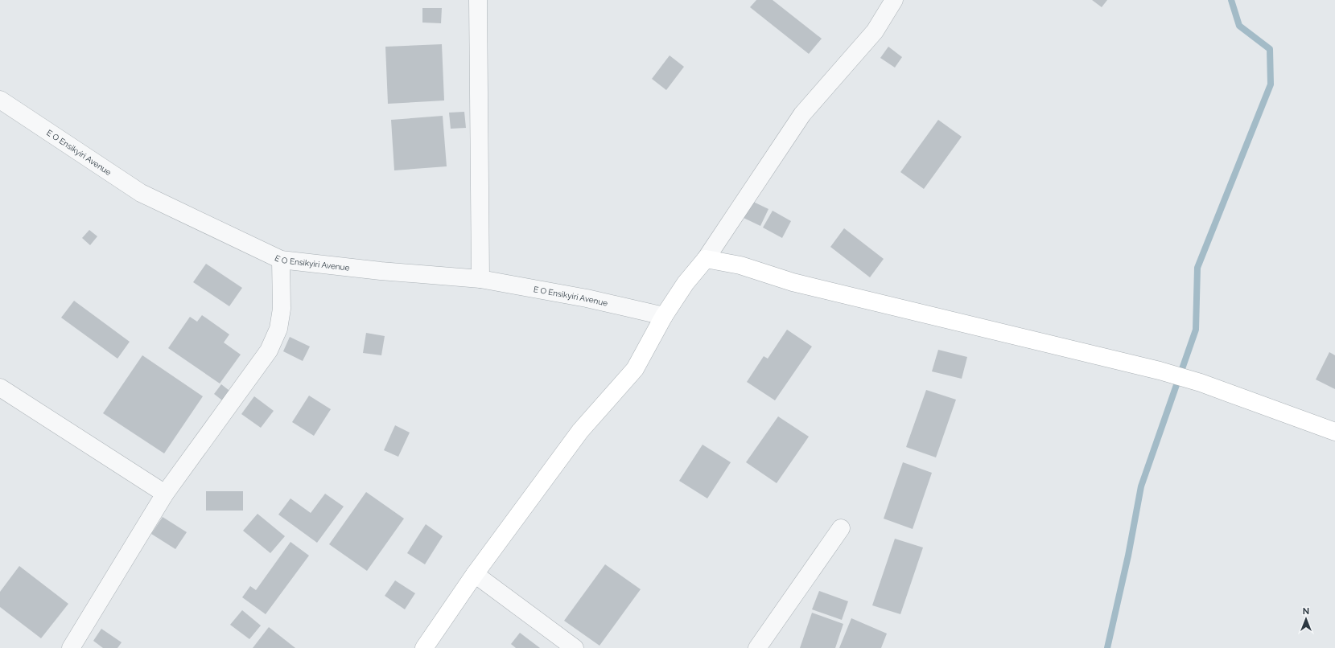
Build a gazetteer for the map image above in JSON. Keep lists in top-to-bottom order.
{
  "streets": {
    "street": ["E O Ensikyiri Avenue"]
  },
  "north": "top"
}
